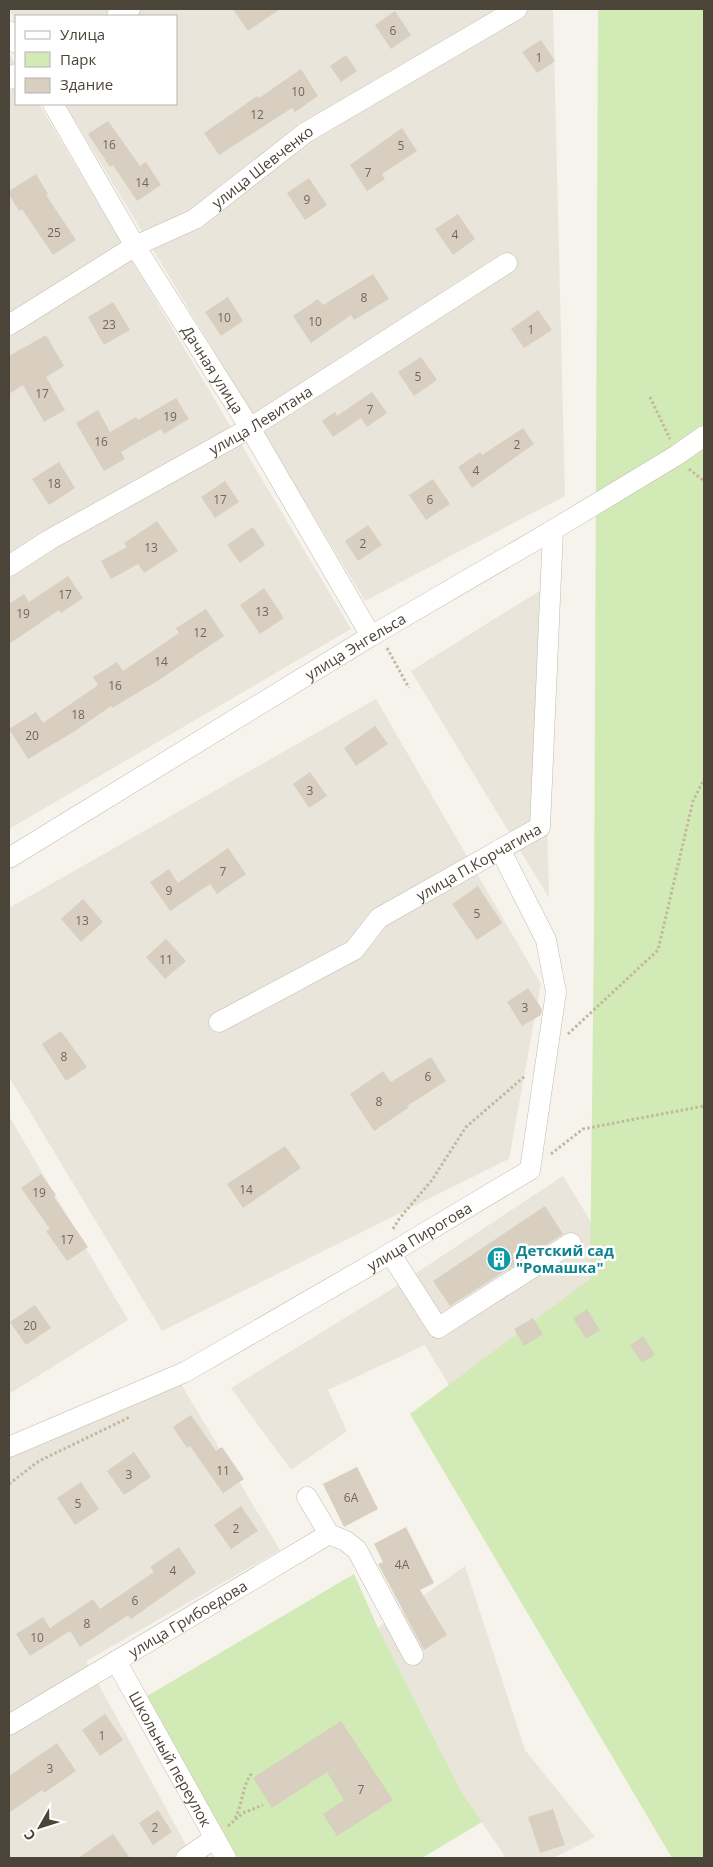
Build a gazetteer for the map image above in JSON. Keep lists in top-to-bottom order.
{
  "streets": {
    "street": [
      "улица Шевченко",
      "Дачная улица",
      "улица Левитана",
      "улица Энгельса",
      "улица П.Корчагина",
      "улица Пирогова",
      "улица Грибоедова",
      "Школьный переулок"
    ]
  },
  "crossings": [
    ["улица Шевченко", "Дачная улица"],
    ["Дачная улица", "улица Левитана"],
    ["Дачная улица", "улица Энгельса"],
    ["улица Энгельса", "улица П.Корчагина"],
    ["улица Грибоедова", "Школьный переулок"]
  ],
  "places": {
    "building": ["Детский сад \"Ромашка\""]
  },
  "house_numbers": [
    "6",
    "1",
    "10",
    "12",
    "16",
    "5",
    "7",
    "14",
    "9",
    "25",
    "4",
    "8",
    "10",
    "10",
    "23",
    "1",
    "5",
    "17",
    "7",
    "19",
    "16",
    "2",
    "4",
    "18",
    "17",
    "6",
    "2",
    "13",
    "17",
    "13",
    "19",
    "12",
    "14",
    "16",
    "18",
    "20",
    "3",
    "7",
    "9",
    "5",
    "13",
    "11",
    "3",
    "8",
    "6",
    "8",
    "14",
    "19",
    "17",
    "20",
    "11",
    "3",
    "6А",
    "5",
    "2",
    "4А",
    "4",
    "6",
    "8",
    "10",
    "1",
    "3",
    "7",
    "2"
  ],
  "legend": ["Улица", "Парк", "Здание"],
  "north": "bottom left"
}
